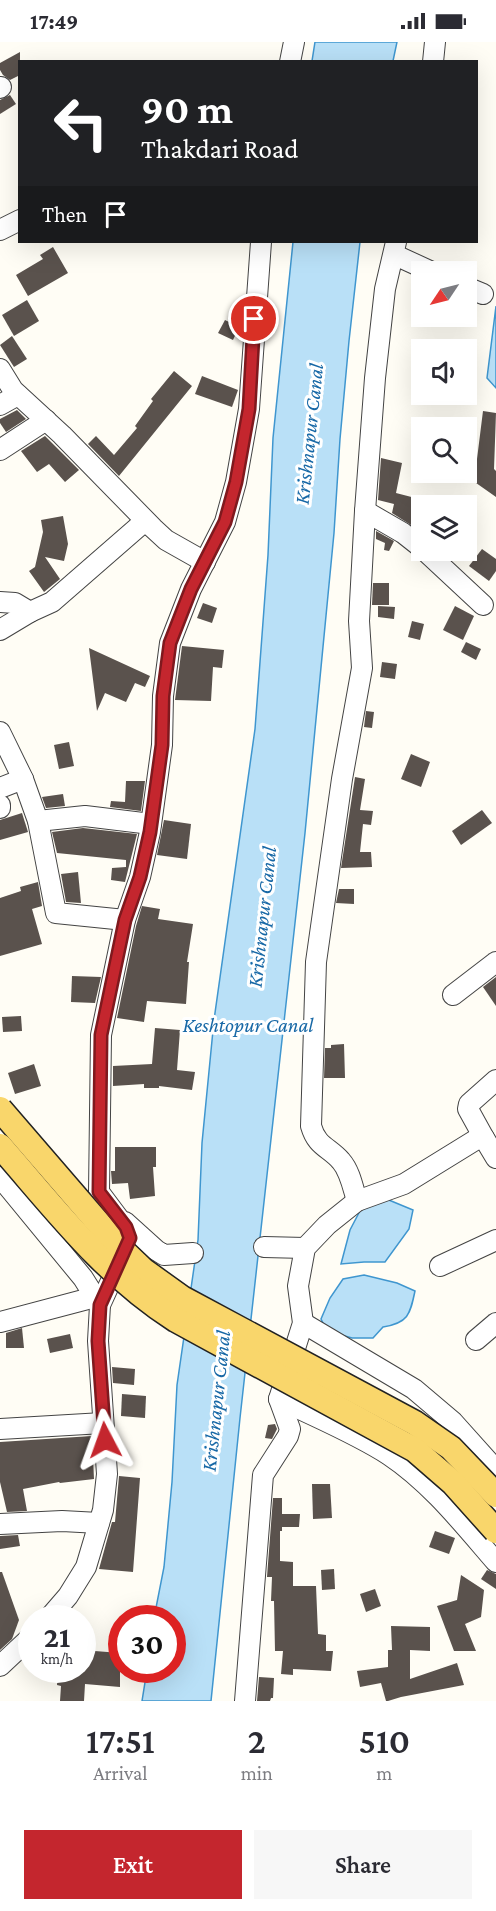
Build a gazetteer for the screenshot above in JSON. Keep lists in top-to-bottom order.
{
  "water": ["Krishnapur Canal", "Keshtopur Canal"],
  "north": "bottom left",
  "page": {
    "status": "17:49",
    "turn": ["90 m", "Thakdari Road"],
    "then": "Then",
    "speed": "21 km/h",
    "limit": "30",
    "eta": [
      "17:51",
      "Arrival",
      "2",
      "min",
      "510",
      "m"
    ],
    "buttons": ["Exit", "Share"]
  }
}
